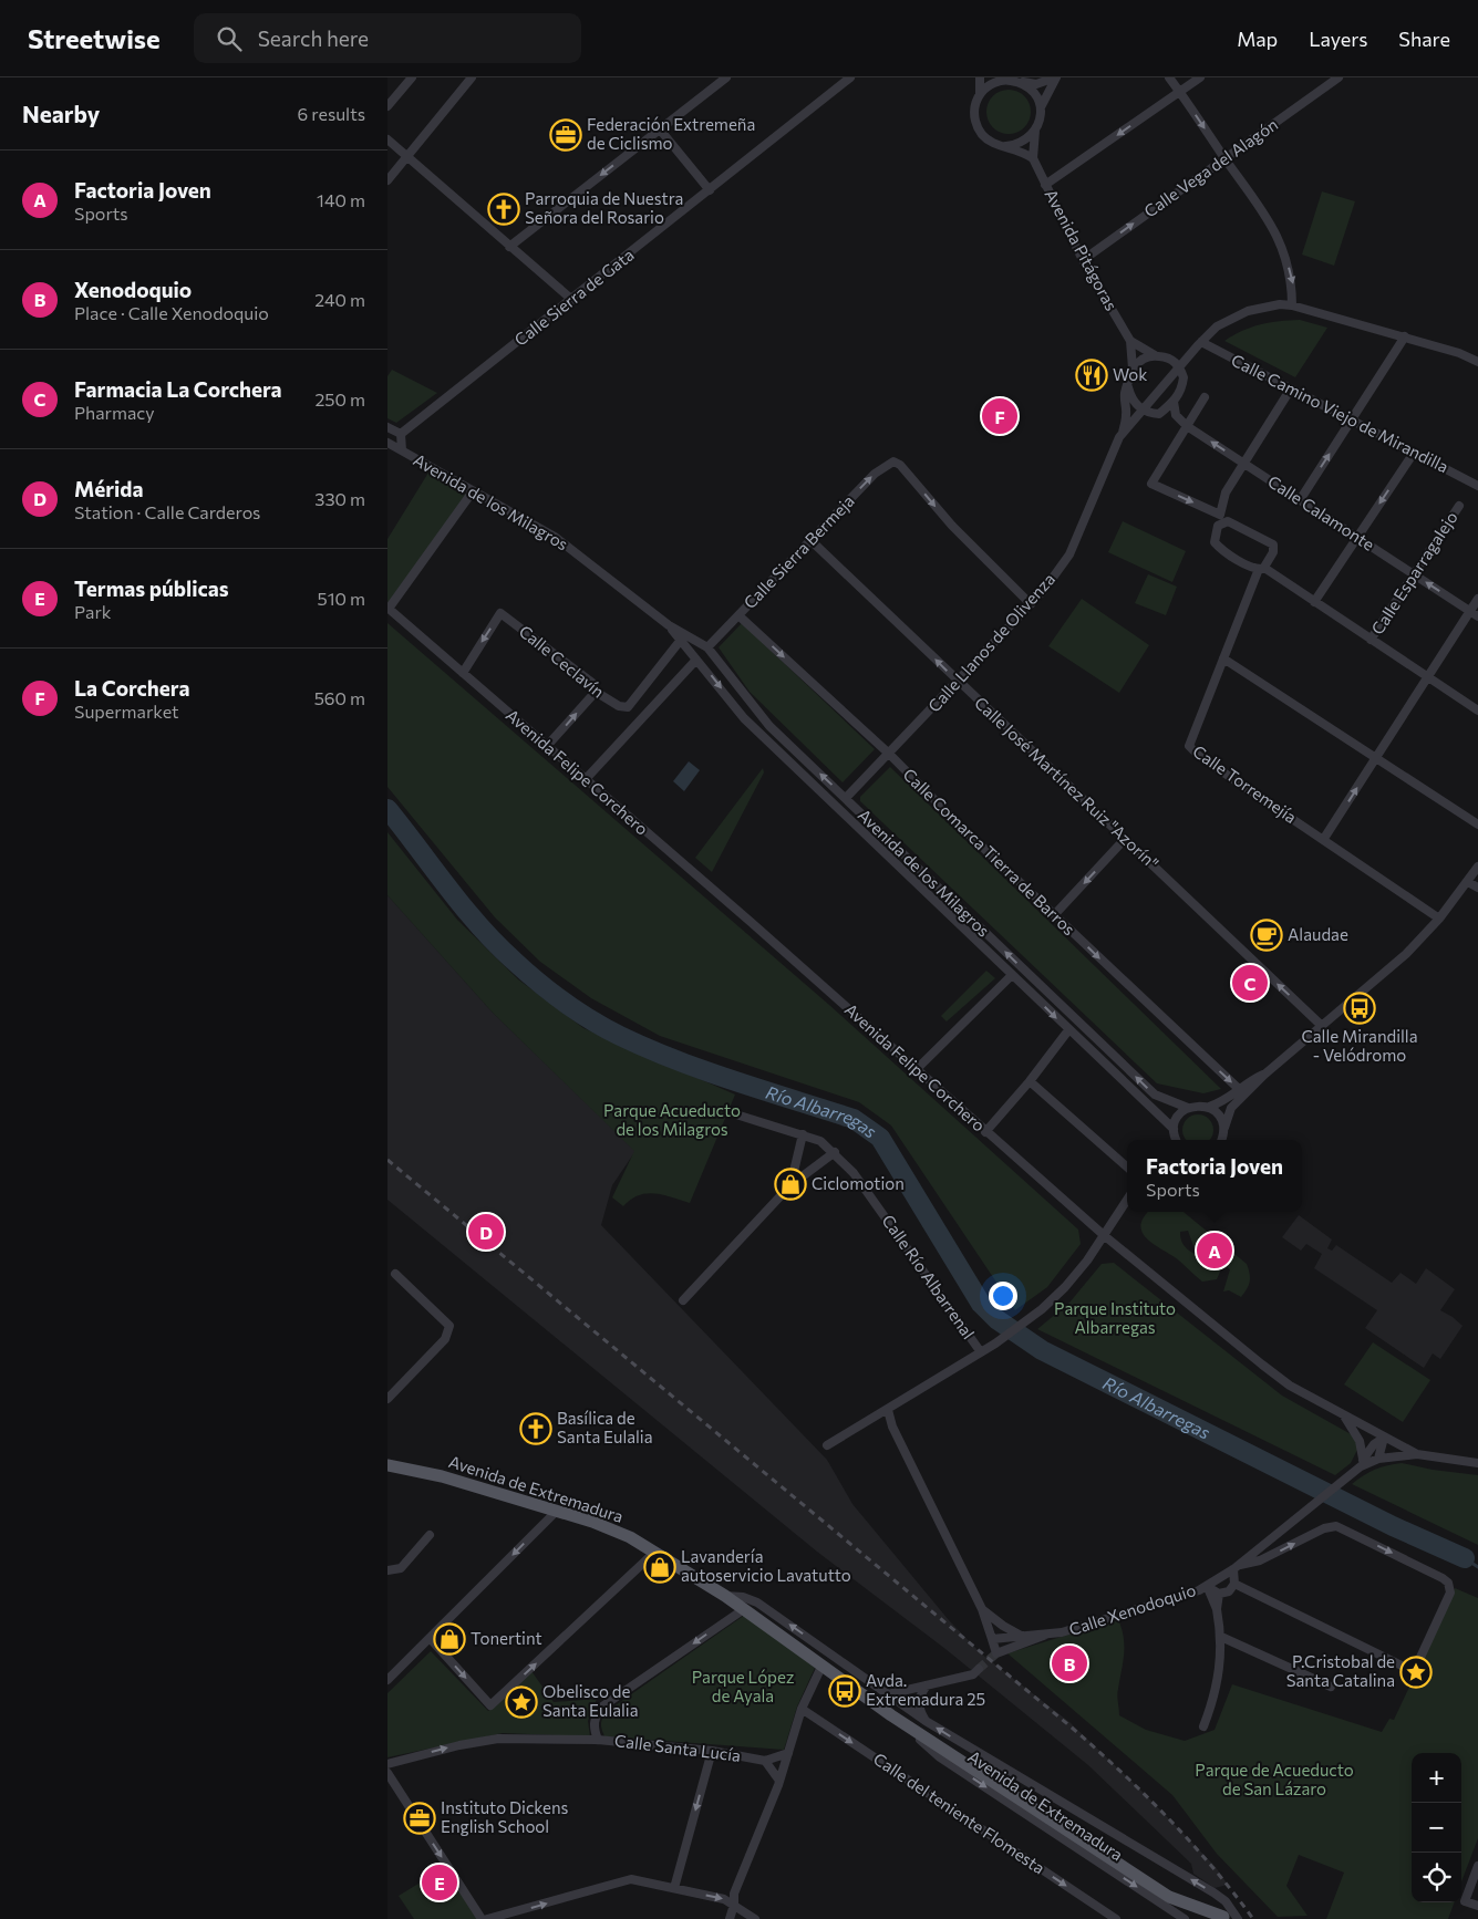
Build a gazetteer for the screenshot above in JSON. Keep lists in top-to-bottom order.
{
  "streets": {
    "main road": ["Avenida de Extremadura"],
    "street": [
      "Calle Vega del Alagón",
      "Avenida Pitágoras",
      "Calle Sierra de Gata",
      "Calle Camino Viejo de Mirandilla",
      "Avenida de los Milagros",
      "Calle Calamonte",
      "Calle Sierra Bermeja",
      "Calle Esparragalejo",
      "Calle Llanos de Olivenza",
      "Calle Ceclavín",
      "Avenida Felipe Corchero",
      "Calle José Martínez Ruiz \"Azorín\"",
      "Calle Torremejía",
      "Calle Comarca Tierra de Barros",
      "Calle Río Albarrenal",
      "Calle Xenodoquio",
      "Calle Santa Lucía",
      "Calle del teniente Flomesta"
    ]
  },
  "crossings": [
    ["Calle Vega del Alagón", "Avenida Pitágoras"],
    ["Avenida Pitágoras", "Calle Llanos de Olivenza"],
    ["Calle Camino Viejo de Mirandilla", "Calle Llanos de Olivenza"],
    ["Avenida de los Milagros", "Calle Sierra Bermeja"],
    ["Avenida de los Milagros", "Calle Llanos de Olivenza"],
    ["Avenida de los Milagros", "Calle Ceclavín"],
    ["Calle Calamonte", "Calle Esparragalejo"],
    ["Calle Sierra Bermeja", "Calle Llanos de Olivenza"],
    ["Calle Sierra Bermeja", "Calle José Martínez Ruiz \"Azorín\""],
    ["Calle Sierra Bermeja", "Calle Comarca Tierra de Barros"],
    ["Calle Llanos de Olivenza", "Calle José Martínez Ruiz \"Azorín\""],
    ["Calle Llanos de Olivenza", "Calle Comarca Tierra de Barros"],
    ["Calle Ceclavín", "Avenida Felipe Corchero"],
    ["Avenida de Extremadura", "Calle Santa Lucía"]
  ],
  "one_way": [
    "Calle Vega del Alagón",
    "Calle Calamonte",
    "Calle José Martínez Ruiz \"Azorín\"",
    "Calle Comarca Tierra de Barros",
    "Calle Santa Lucía",
    "Calle del teniente Flomesta"
  ],
  "water": ["Río Albarregas"],
  "parks": [
    "Parque Acueducto de los Milagros",
    "Parque Instituto Albarregas",
    "Parque López de Ayala",
    "Parque de Acueducto de San Lázaro"
  ],
  "places": {
    "office": ["Federación Extremeña de Ciclismo", "Instituto Dickens English School"],
    "church": ["Parroquia de Nuestra Señora del Rosario", "Basílica de Santa Eulalia"],
    "restaurant": ["Wok"],
    "cafe": ["Alaudae"],
    "bus stop": ["Calle Mirandilla - Velódromo", "Avda. Extremadura 25"],
    "shop": ["Ciclomotion", "Lavandería autoservicio Lavatutto", "Tonertint"],
    "place": ["P.Cristobal de Santa Catalina", "Obelisco de Santa Eulalia"]
  },
  "page": {
    "header": "Streetwise",
    "search": "Search here",
    "nav": ["Map", "Layers", "Share"],
    "heading": ["Nearby", "6 results"],
    "list": [
      {
        "mark": "A",
        "name": "Factoria Joven",
        "note": "Sports",
        "value": "140 m"
      },
      {
        "mark": "B",
        "name": "Xenodoquio",
        "note": "Place · Calle Xenodoquio",
        "value": "240 m"
      },
      {
        "mark": "C",
        "name": "Farmacia La Corchera",
        "note": "Pharmacy",
        "value": "250 m"
      },
      {
        "mark": "D",
        "name": "Mérida",
        "note": "Station · Calle Carderos",
        "value": "330 m"
      },
      {
        "mark": "E",
        "name": "Termas públicas",
        "note": "Park",
        "value": "510 m"
      },
      {
        "mark": "F",
        "name": "La Corchera",
        "note": "Supermarket",
        "value": "560 m"
      }
    ],
    "pins": [
      "F",
      "C",
      "D",
      "A",
      "B",
      "E"
    ],
    "popup": ["Factoria Joven", "Sports"],
    "map_buttons": ["+", "−"]
  }
}
